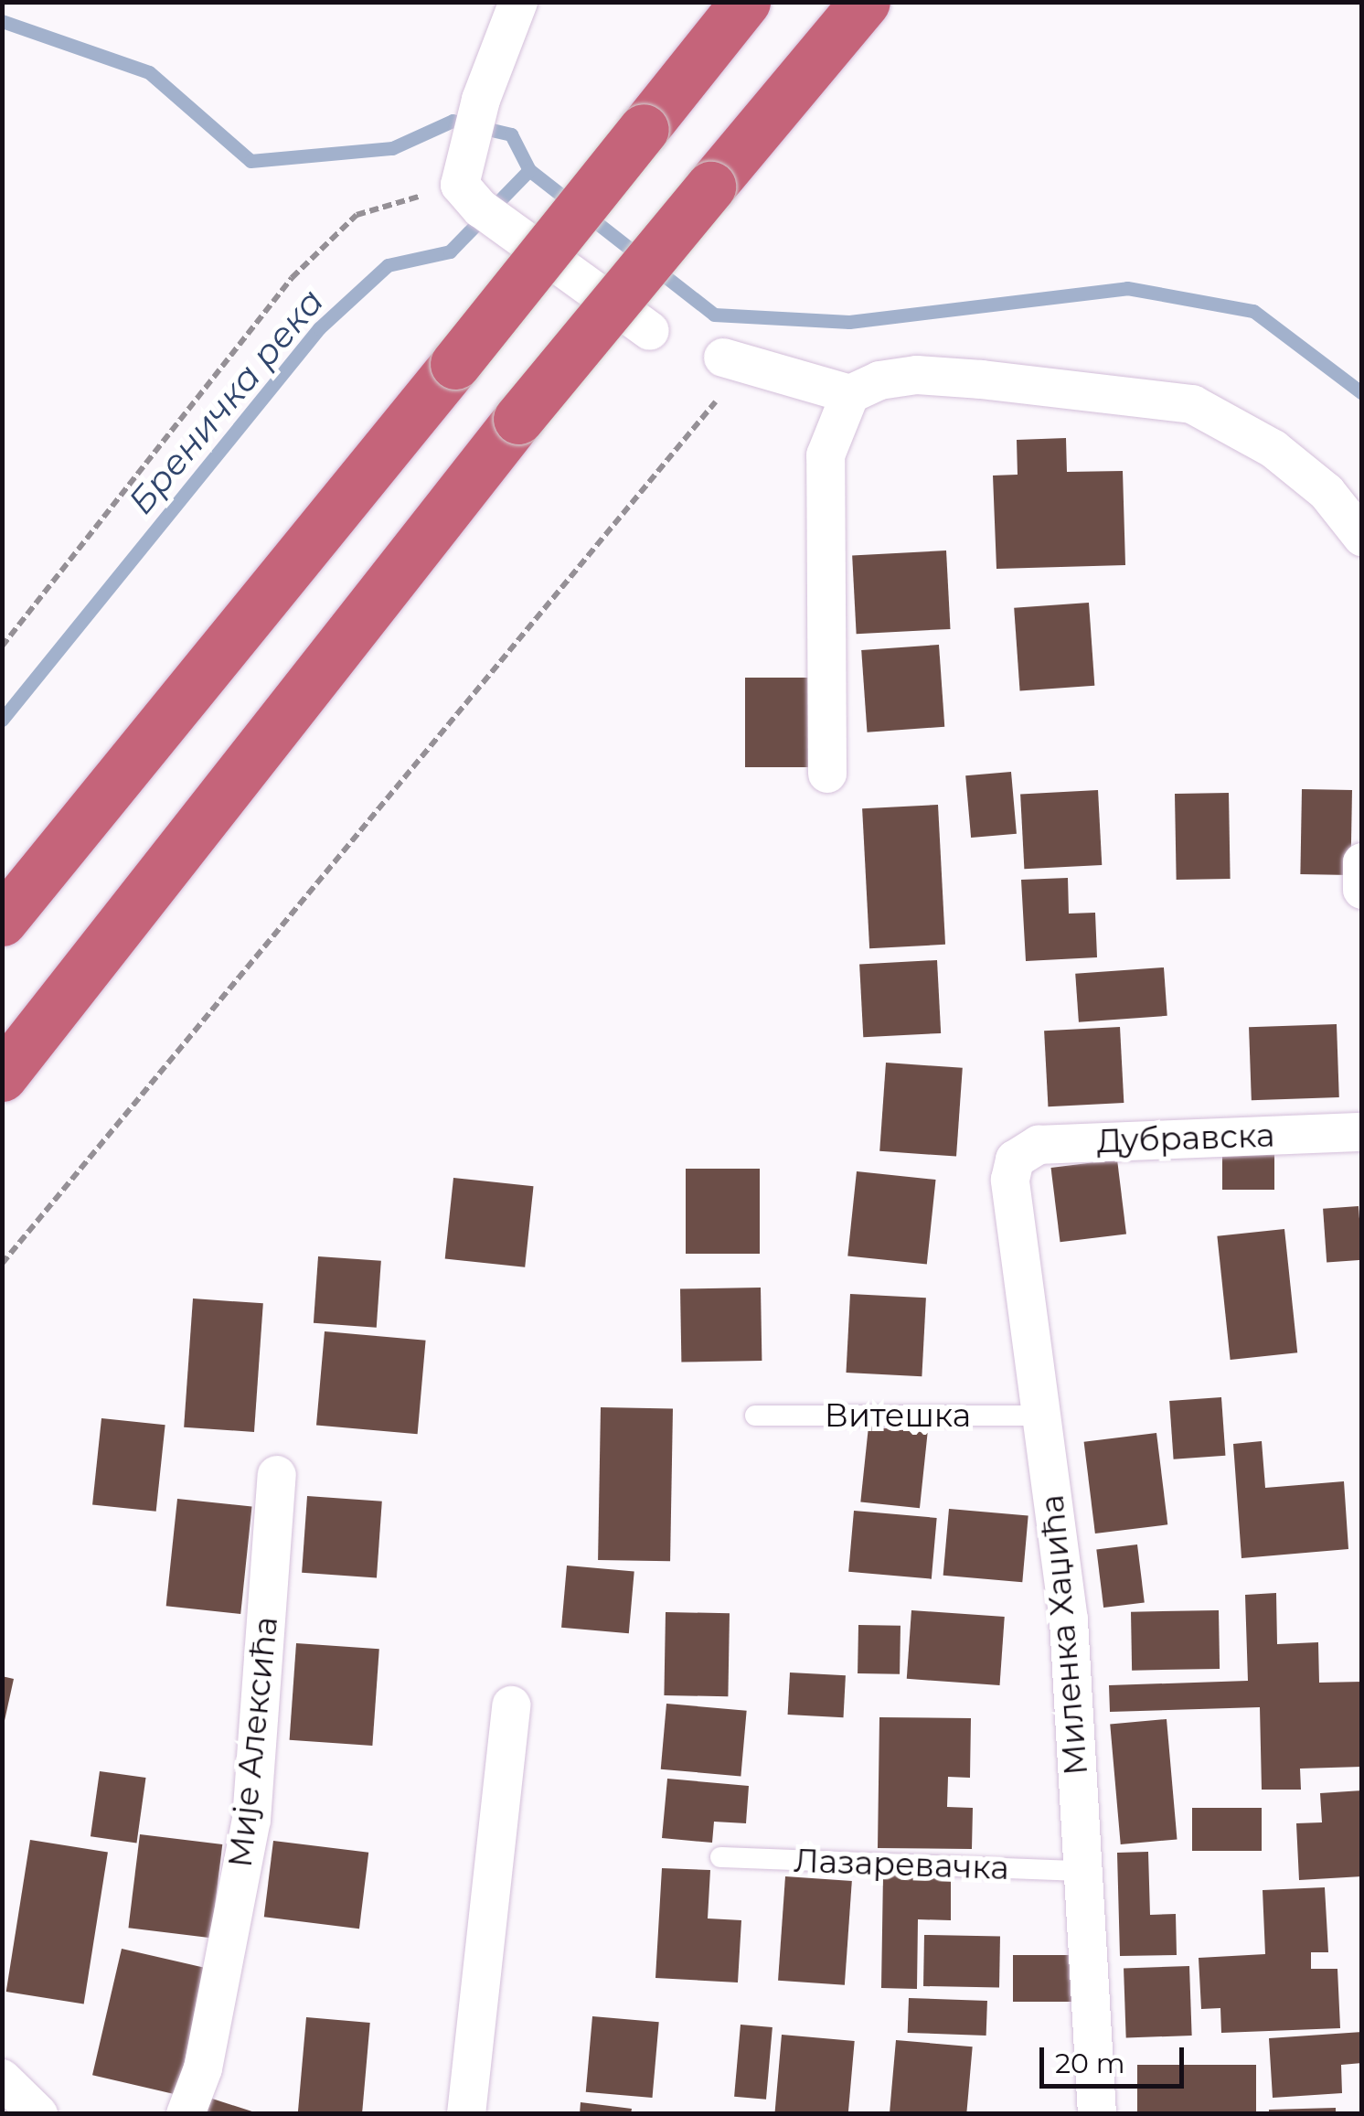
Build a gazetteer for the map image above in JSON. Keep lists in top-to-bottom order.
{
  "streets": {
    "street": ["Дубравска", "Миленка Хаџића", "Мије Алексића"],
    "lane": ["Витешка", "Лазаревачка"]
  },
  "crossings": [
    ["Дубравска", "Миленка Хаџића"],
    ["Витешка", "Миленка Хаџића"],
    ["Миленка Хаџића", "Лазаревачка"]
  ],
  "water": ["Бреничка река"],
  "scale_bar": "20 m"
}
